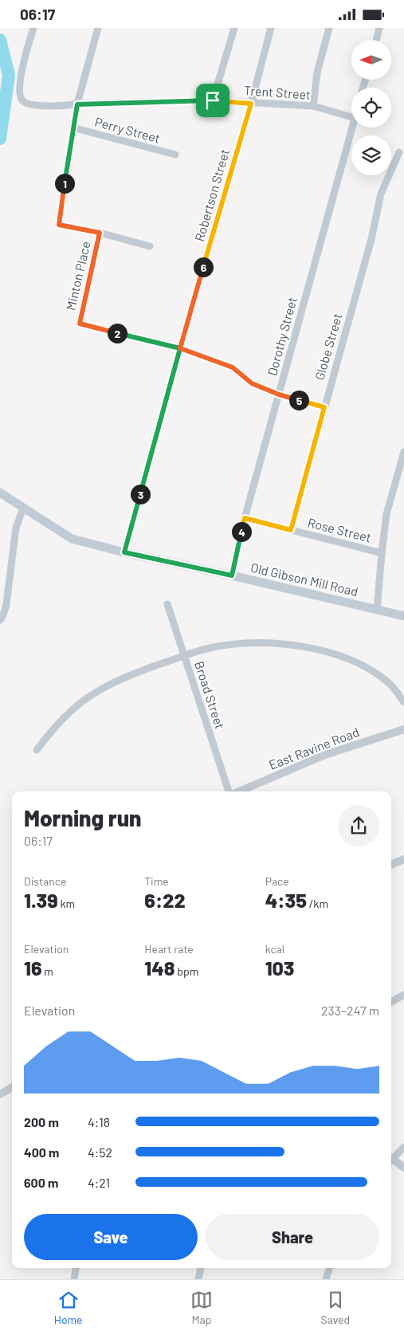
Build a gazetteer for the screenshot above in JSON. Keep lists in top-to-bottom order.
{
  "streets": {
    "main road": ["Old Gibson Mill Road"],
    "street": [
      "Trent Street",
      "Perry Street",
      "Robertson Street",
      "Minton Place",
      "Dorothy Street",
      "Globe Street",
      "Rose Street",
      "Broad Street",
      "East Ravine Road"
    ]
  },
  "crossings": [
    ["Trent Street", "Robertson Street"],
    ["Robertson Street", "Minton Place"],
    ["Robertson Street", "Old Gibson Mill Road"],
    ["Dorothy Street", "Rose Street"],
    ["Dorothy Street", "Old Gibson Mill Road"],
    ["Globe Street", "Rose Street"]
  ],
  "north": "left",
  "page": {
    "status": "06:17",
    "pins": [
      "1",
      "6",
      "2",
      "5",
      "3",
      "4"
    ],
    "heading": ["Morning run", "06:17"],
    "stats": [
      ["Distance", "1.39 km"],
      ["Time", "6:22"],
      ["Pace", "4:35 /km"],
      ["Elevation", "16 m"],
      ["Heart rate", "148 bpm"],
      ["kcal", "103"]
    ],
    "chart": ["Elevation", "233–247 m"],
    "list": [
      {
        "name": "200 m",
        "note": "4:18"
      },
      {
        "name": "400 m",
        "note": "4:52"
      },
      {
        "name": "600 m",
        "note": "4:21"
      }
    ],
    "buttons": ["Save", "Share"],
    "tabs": ["Home", "Map", "Saved"]
  }
}
